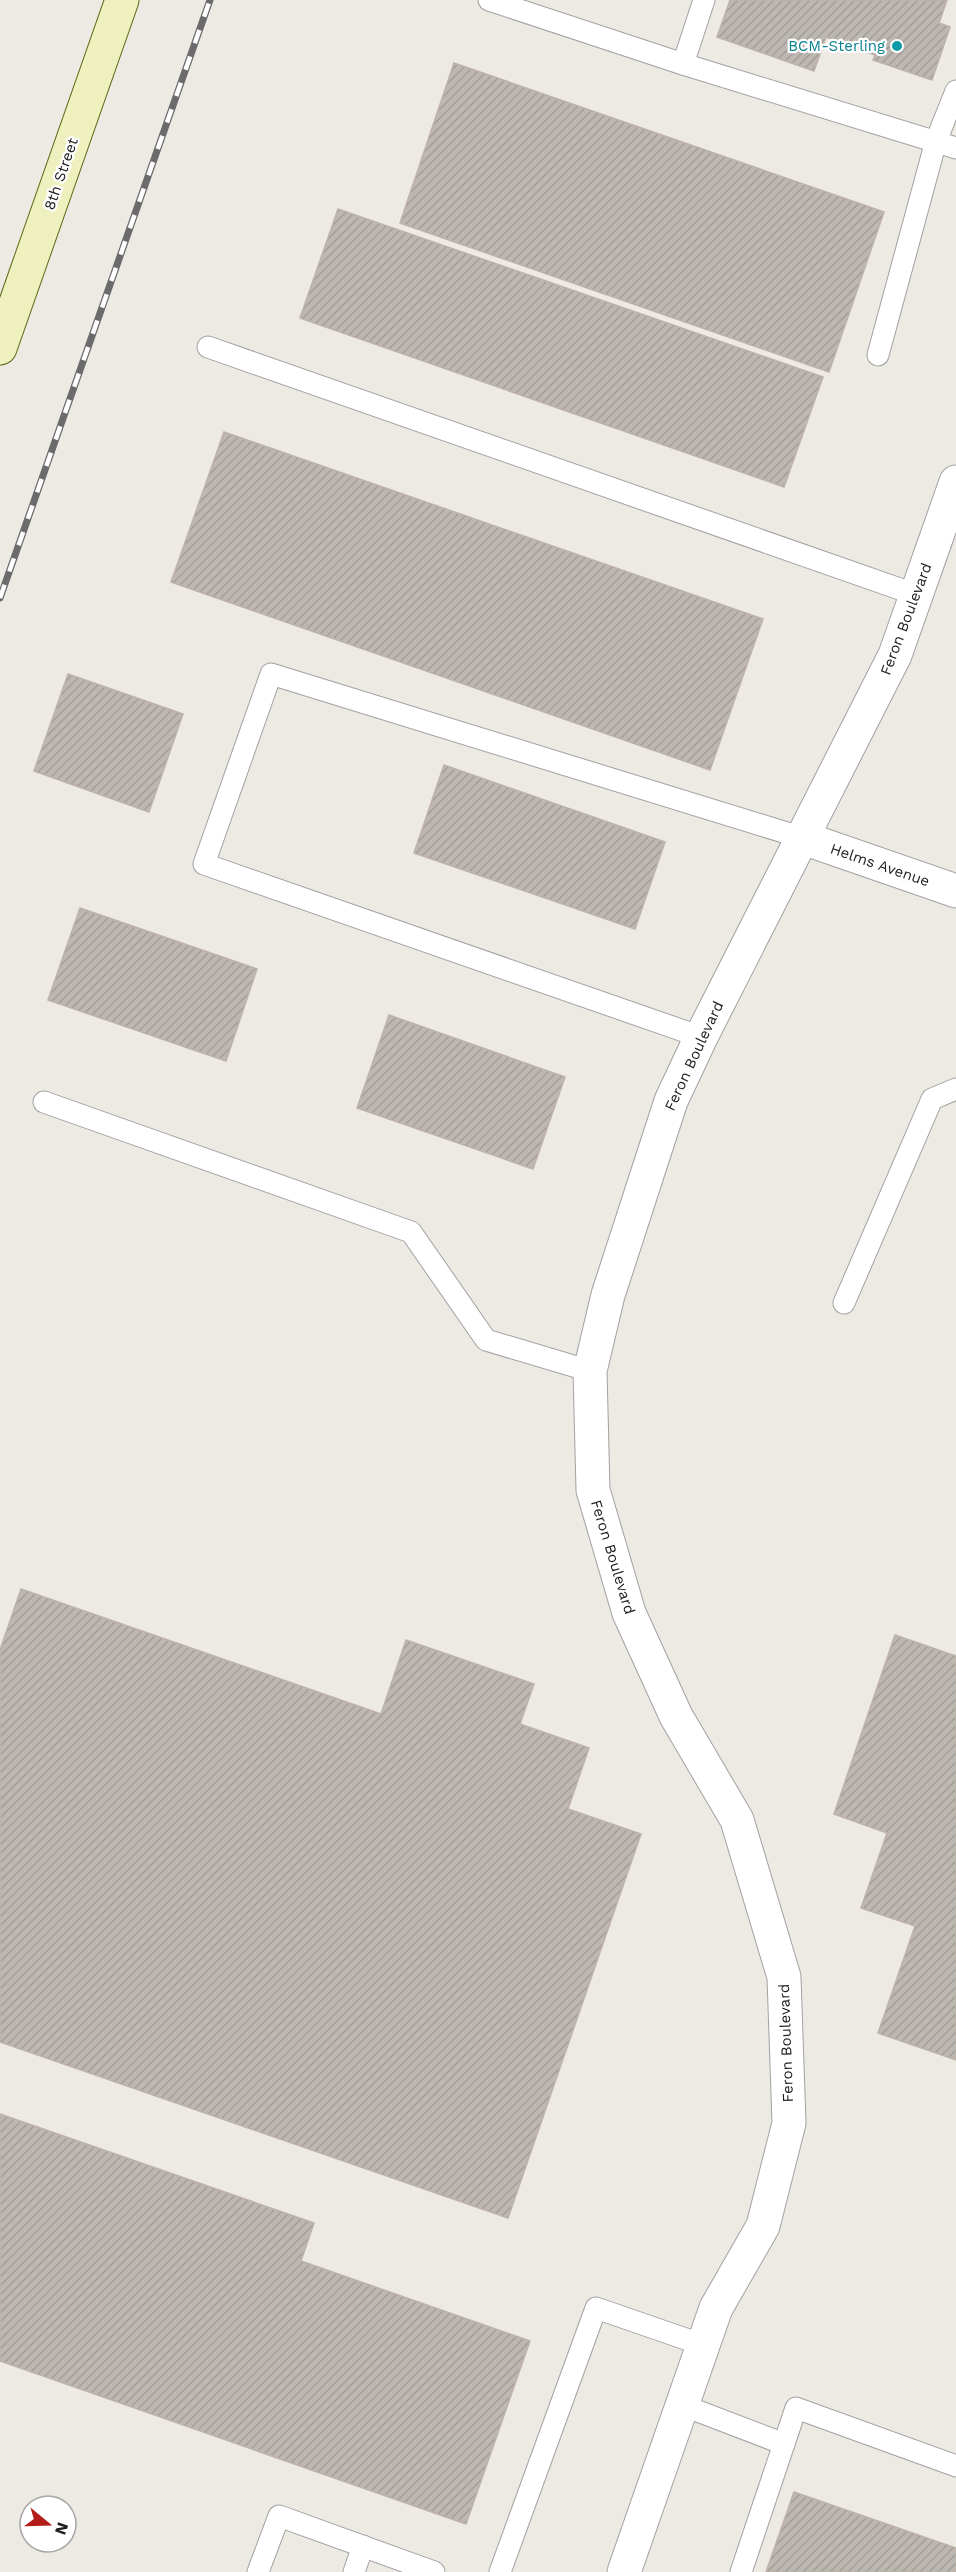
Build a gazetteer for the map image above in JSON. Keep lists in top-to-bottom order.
{
  "streets": {
    "street": ["8th Street", "Feron Boulevard", "Helms Avenue"]
  },
  "crossings": [
    ["Feron Boulevard", "Helms Avenue"]
  ],
  "places": ["BCM-Sterling"],
  "north": "right"
}
